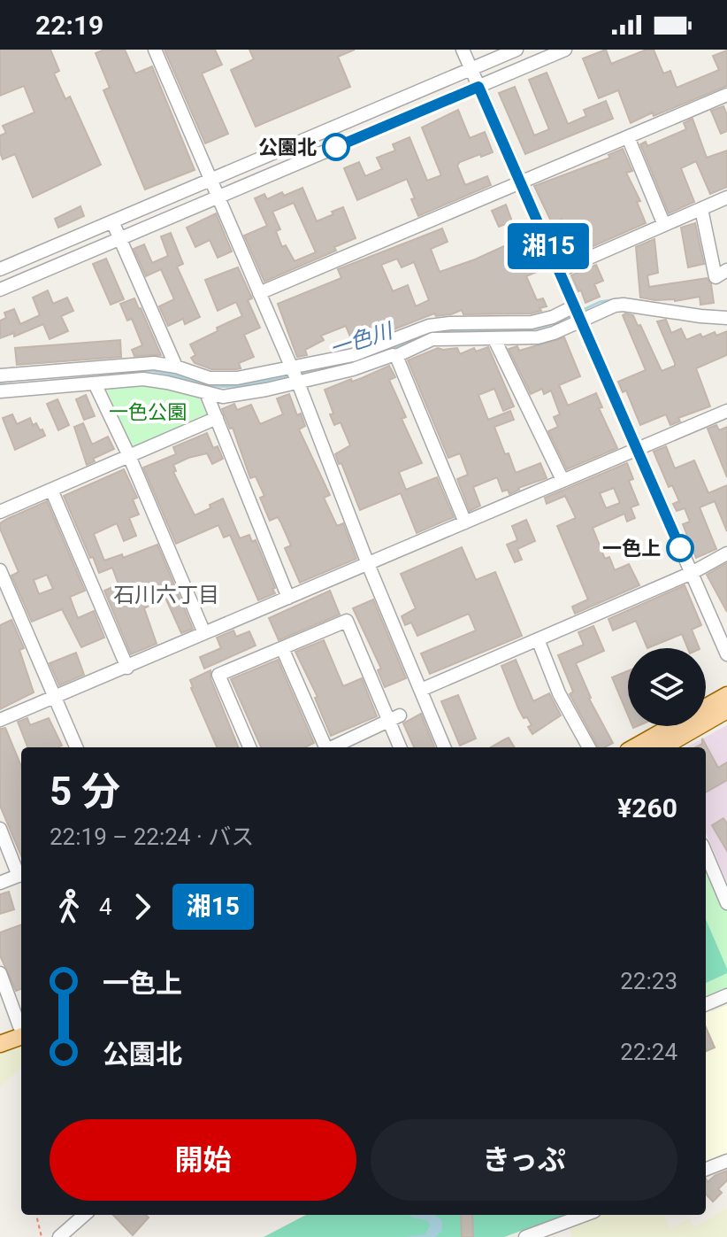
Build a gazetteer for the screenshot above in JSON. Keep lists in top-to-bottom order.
{
  "districts": ["石川六丁目"],
  "water": ["一色川"],
  "parks": ["一色公園"],
  "places": ["公園北", "一色上"],
  "lines": ["bus line 湘15"],
  "page": {
    "status": "22:19",
    "on_map": "湘15",
    "heading": ["5 分", "22:19 – 22:24 · バス", "¥260"],
    "legs": ["4", "湘15"],
    "list": [
      {
        "name": "一色上",
        "value": "22:23"
      },
      {
        "name": "公園北",
        "value": "22:24"
      }
    ],
    "buttons": ["開始", "きっぷ"]
  }
}
